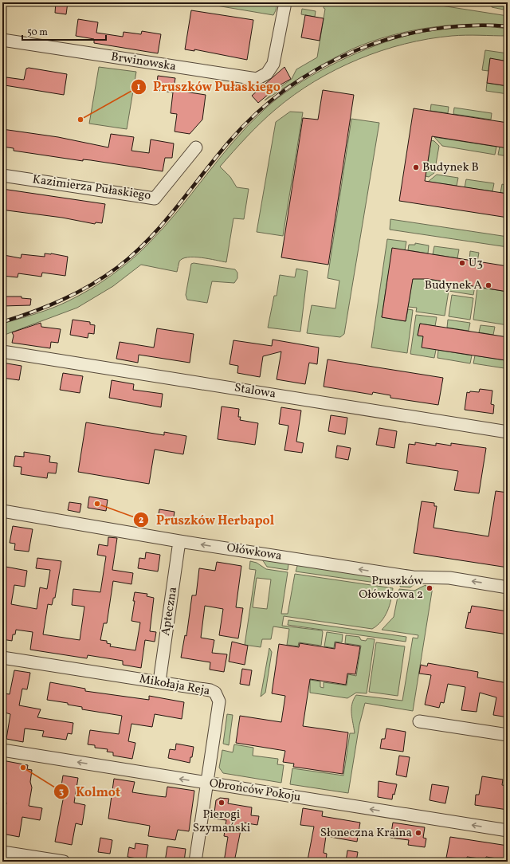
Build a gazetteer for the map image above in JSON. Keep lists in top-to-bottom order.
{
  "streets": {
    "street": [
      "Brwinowska",
      "Kazimierza Pułaskiego",
      "Stalowa",
      "Ołówkowa",
      "Apteczna",
      "Mikołaja Reja",
      "Obrońców Pokoju"
    ]
  },
  "crossings": [
    ["Ołówkowa", "Apteczna"],
    ["Apteczna", "Mikołaja Reja"],
    ["Mikołaja Reja", "Obrońców Pokoju"]
  ],
  "one_way": ["Ołówkowa", "Obrońców Pokoju"],
  "places": [
    "Pruszków Pułaskiego",
    "Budynek B",
    "U3",
    "Budynek A",
    "Pruszków Herbapol",
    "Pruszków Ołówkowa 2",
    "Kolmot",
    "Pierogi Szymański",
    "Słoneczna Kraina"
  ],
  "scale_bar": "50 m"
}
